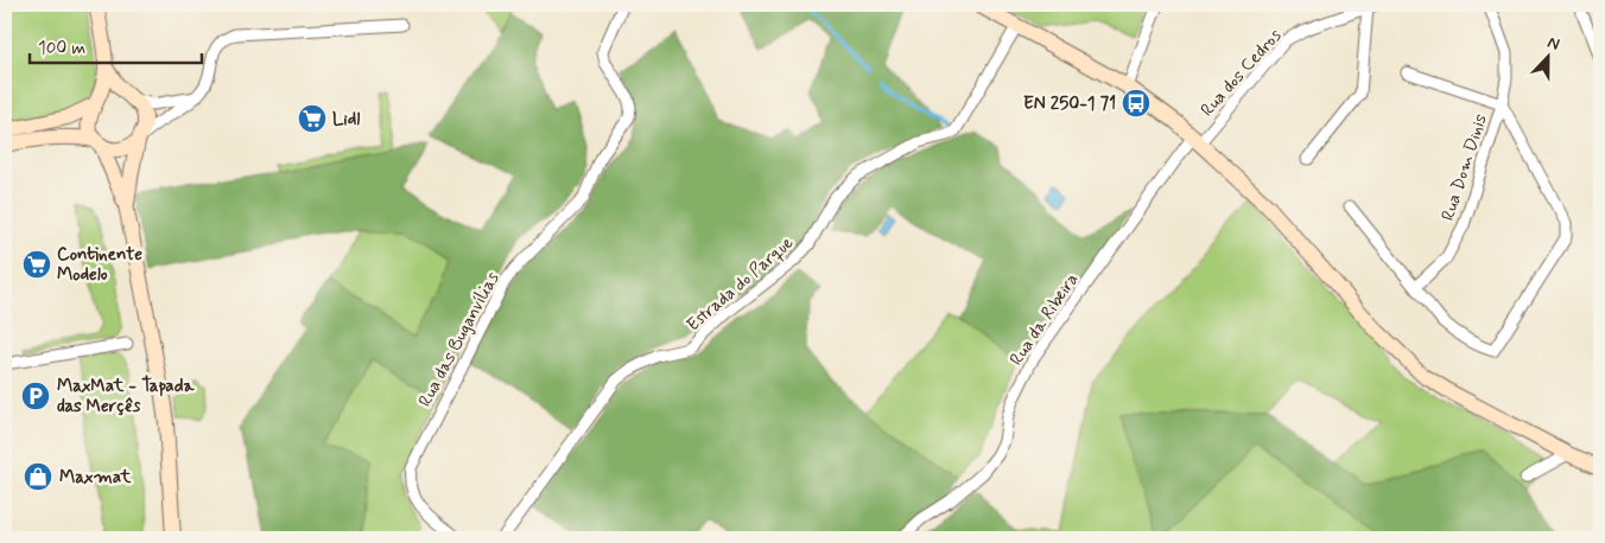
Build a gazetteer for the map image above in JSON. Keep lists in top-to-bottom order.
{
  "streets": {
    "street": [
      "Rua dos Cedros",
      "Rua Dom Dinis",
      "Estrada do Parque",
      "Rua da Ribeira",
      "Rua das Buganvílias"
    ]
  },
  "crossings": [
    ["Rua dos Cedros", "Rua da Ribeira"]
  ],
  "places": {
    "bus stop": ["EN 250-1 71"],
    "supermarket": ["Lidl", "Continente Modelo"],
    "parking": ["MaxMat - Tapada das Merçês"],
    "shop": ["Maxmat"]
  },
  "scale_bar": "100 m",
  "north": "top"
}
